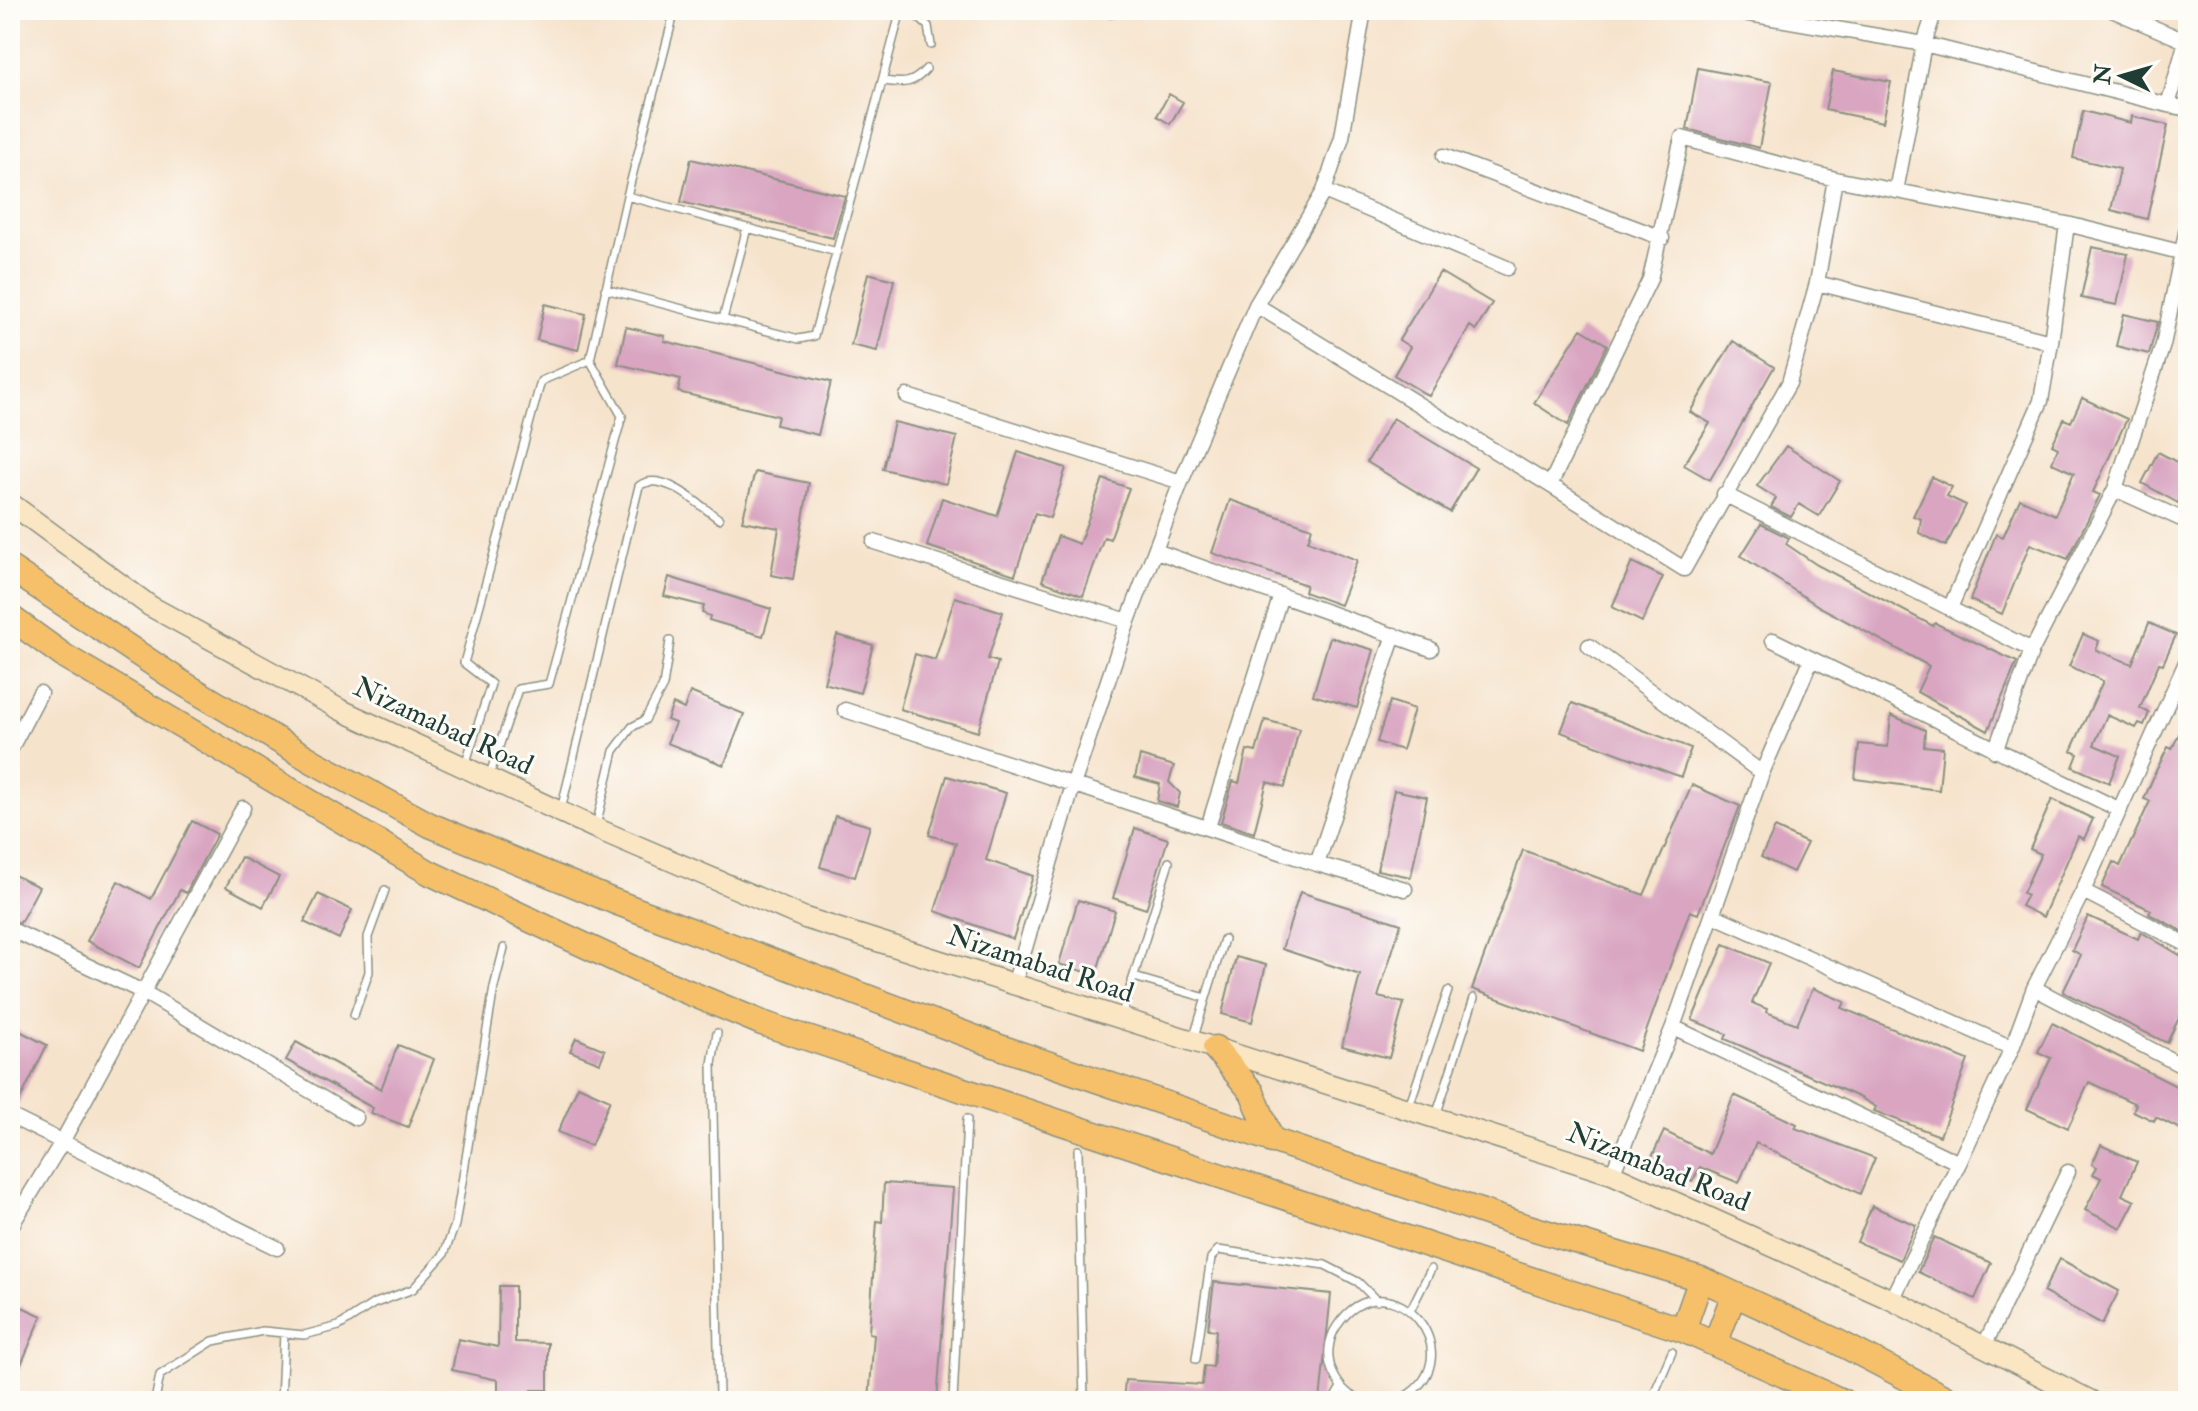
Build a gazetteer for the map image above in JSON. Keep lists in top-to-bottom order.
{
  "streets": {
    "main road": ["Nizamabad Road"]
  },
  "north": "left"
}
